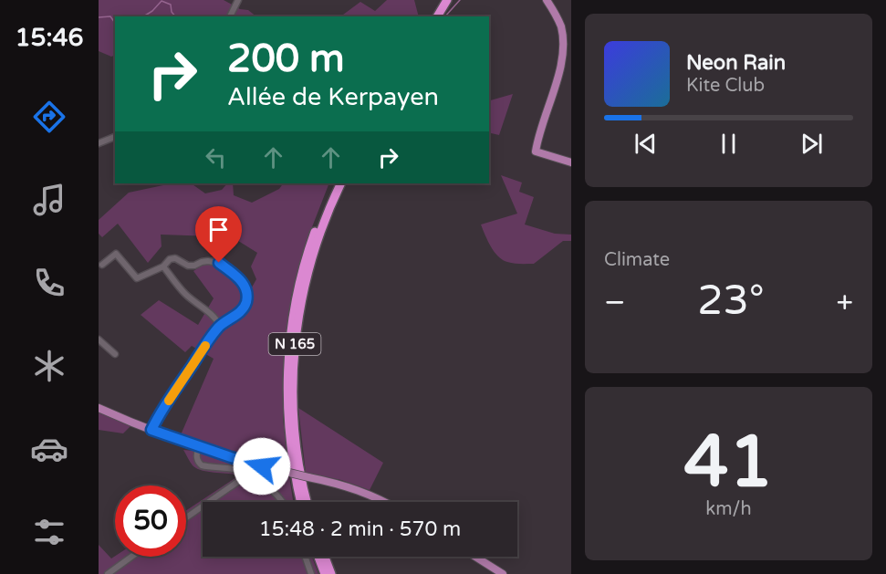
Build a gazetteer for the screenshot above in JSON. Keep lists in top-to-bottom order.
{
  "streets": {
    "highway": ["N 165"]
  },
  "page": {
    "tabs": "15:46",
    "turn": ["200 m", "Allée de Kerpayen"],
    "song": ["Neon Rain", "Kite Club"],
    "tile": [
      "Climate",
      ["41", "km/h"]
    ],
    "heat": ["−", "23°", "+"],
    "limit": "50",
    "trip": "15:48 · 2 min · 570 m"
  }
}
